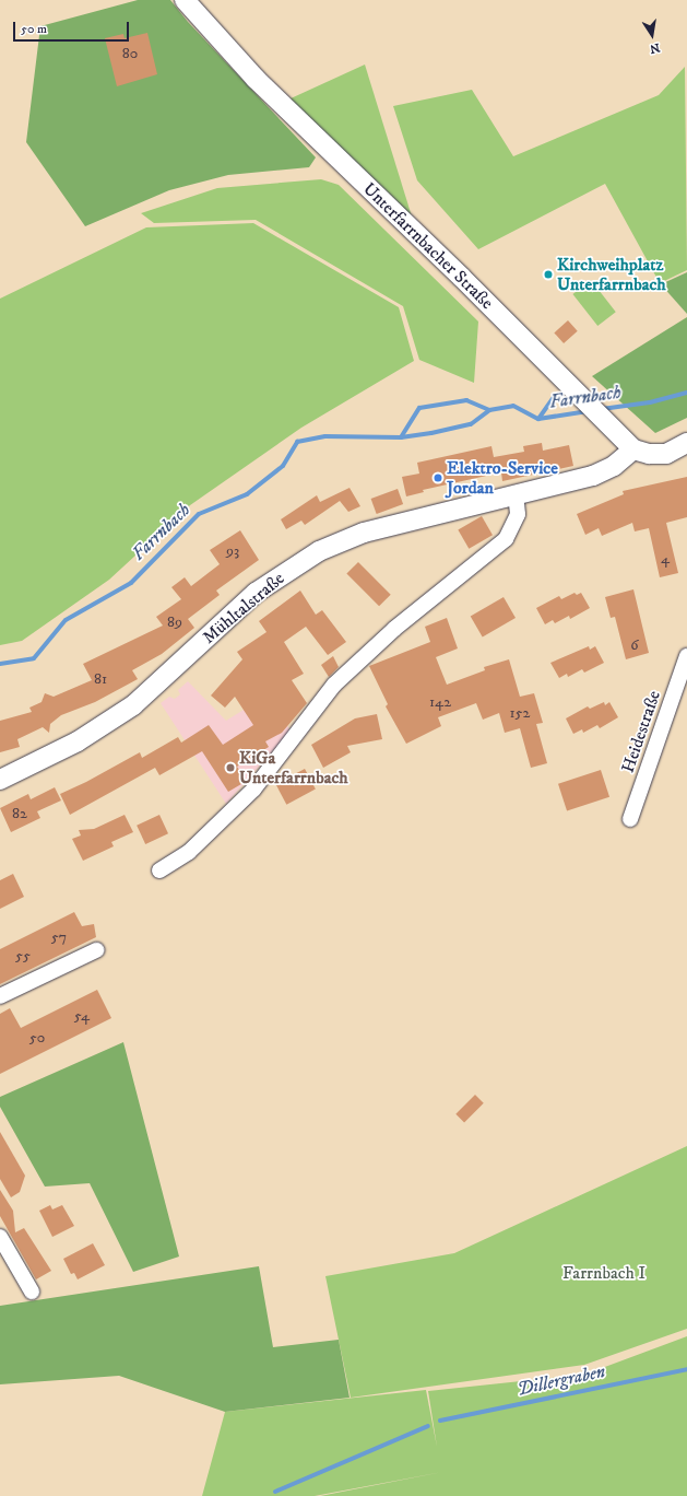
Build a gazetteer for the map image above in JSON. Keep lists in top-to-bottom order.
{
  "streets": {
    "street": ["Unterfarrnbacher Straße", "Mühltalstraße", "Heidestraße"]
  },
  "crossings": [
    ["Unterfarrnbacher Straße", "Mühltalstraße"]
  ],
  "water": ["Farrnbach", "Dillergraben"],
  "parks": ["Farrnbach I"],
  "places": ["Kirchweihplatz Unterfarrnbach", "Elektro-Service Jordan", "KiGa Unterfarrnbach"],
  "house_numbers": [
    "80",
    "93",
    "4",
    "89",
    "6",
    "81",
    "142",
    "152",
    "82",
    "57",
    "55",
    "54",
    "50"
  ],
  "scale_bar": "50 m",
  "north": "bottom"
}
